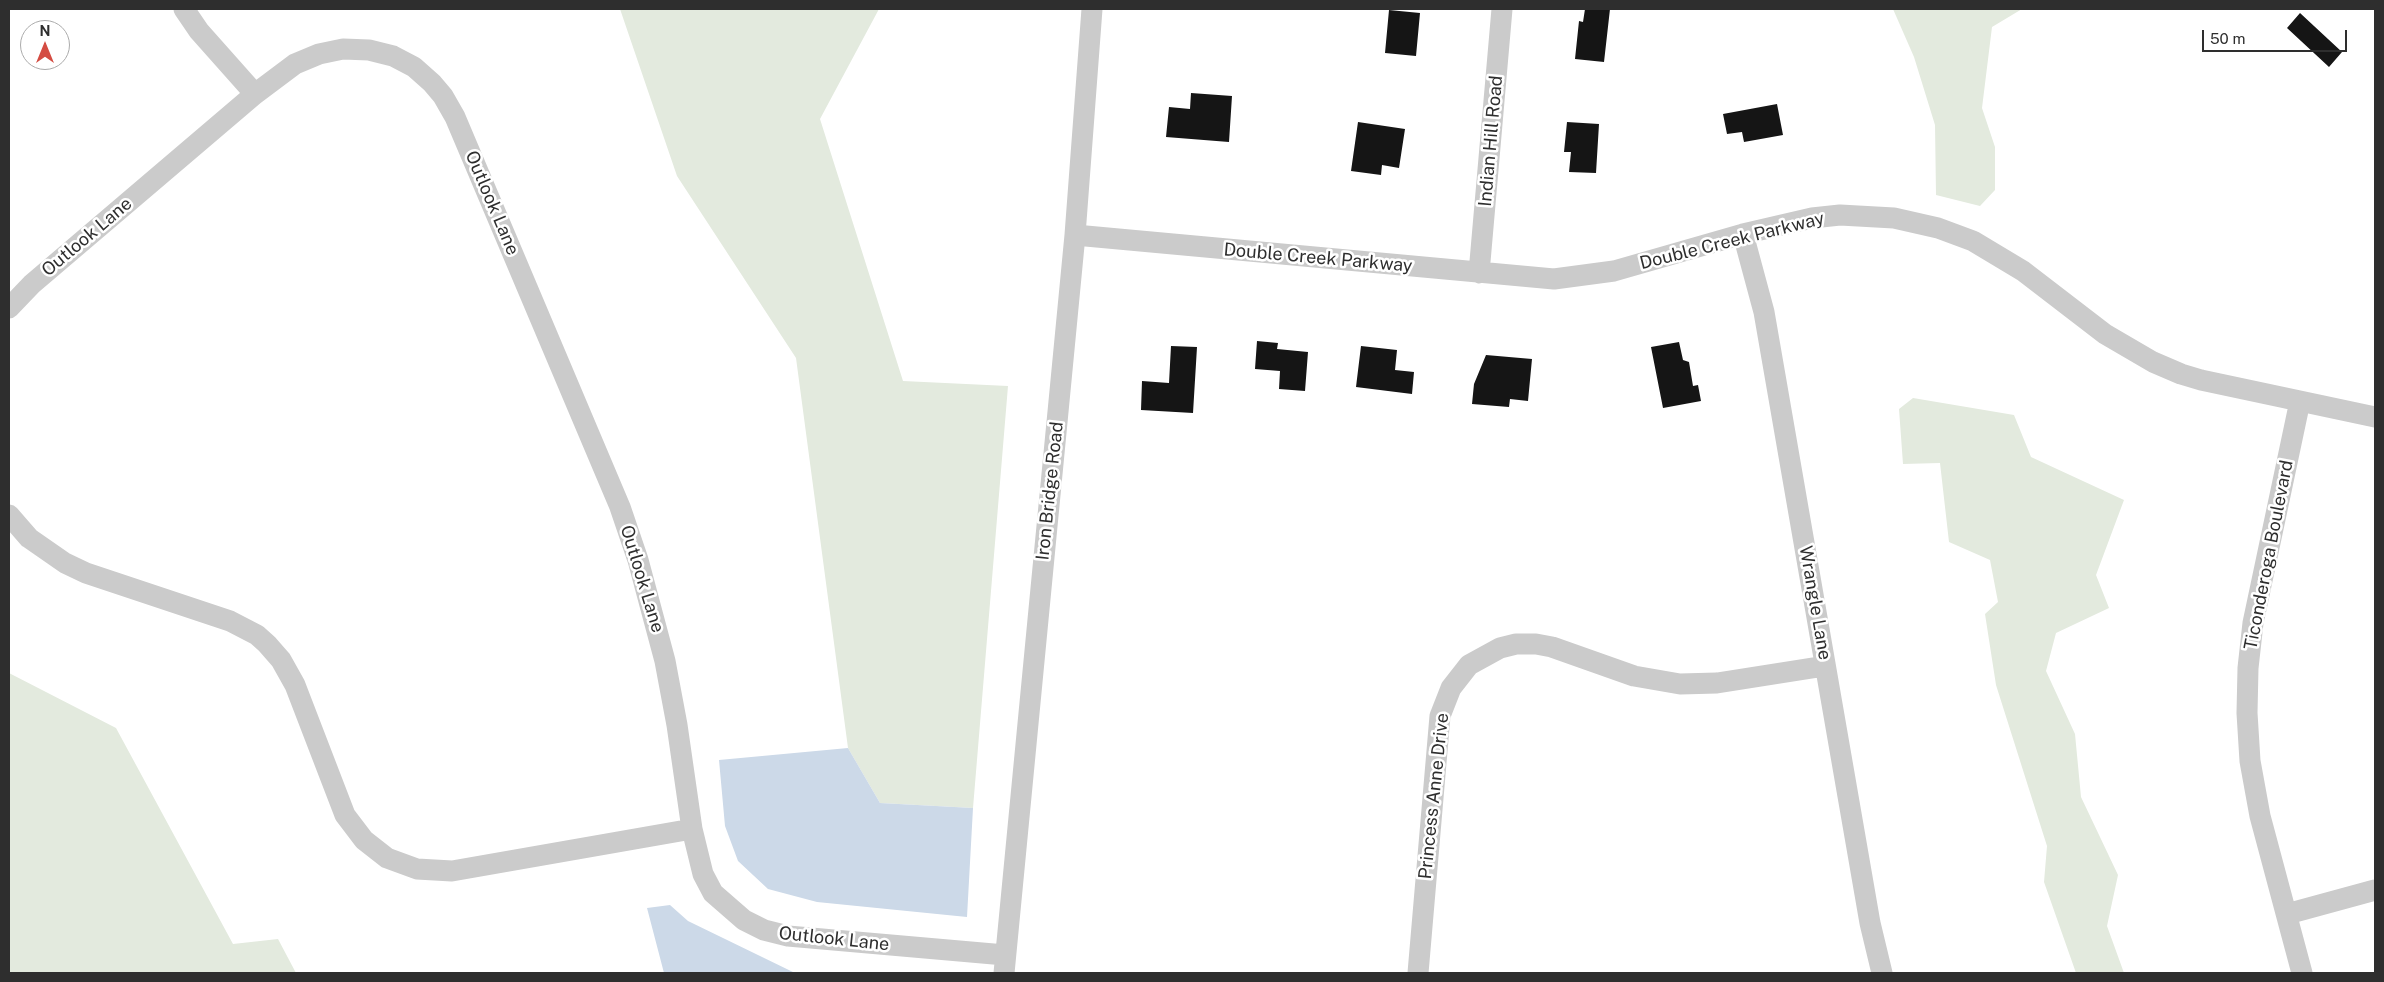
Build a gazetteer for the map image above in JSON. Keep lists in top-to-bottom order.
{
  "streets": {
    "street": [
      "Indian Hill Road",
      "Outlook Lane",
      "Double Creek Parkway",
      "Iron Bridge Road",
      "Ticonderoga Boulevard",
      "Wrangle Lane",
      "Princess Anne Drive"
    ]
  },
  "crossings": [
    ["Indian Hill Road", "Double Creek Parkway"],
    ["Outlook Lane", "Iron Bridge Road"],
    ["Double Creek Parkway", "Iron Bridge Road"],
    ["Double Creek Parkway", "Ticonderoga Boulevard"],
    ["Double Creek Parkway", "Wrangle Lane"],
    ["Wrangle Lane", "Princess Anne Drive"]
  ],
  "scale_bar": "50 m",
  "north": "top"
}
